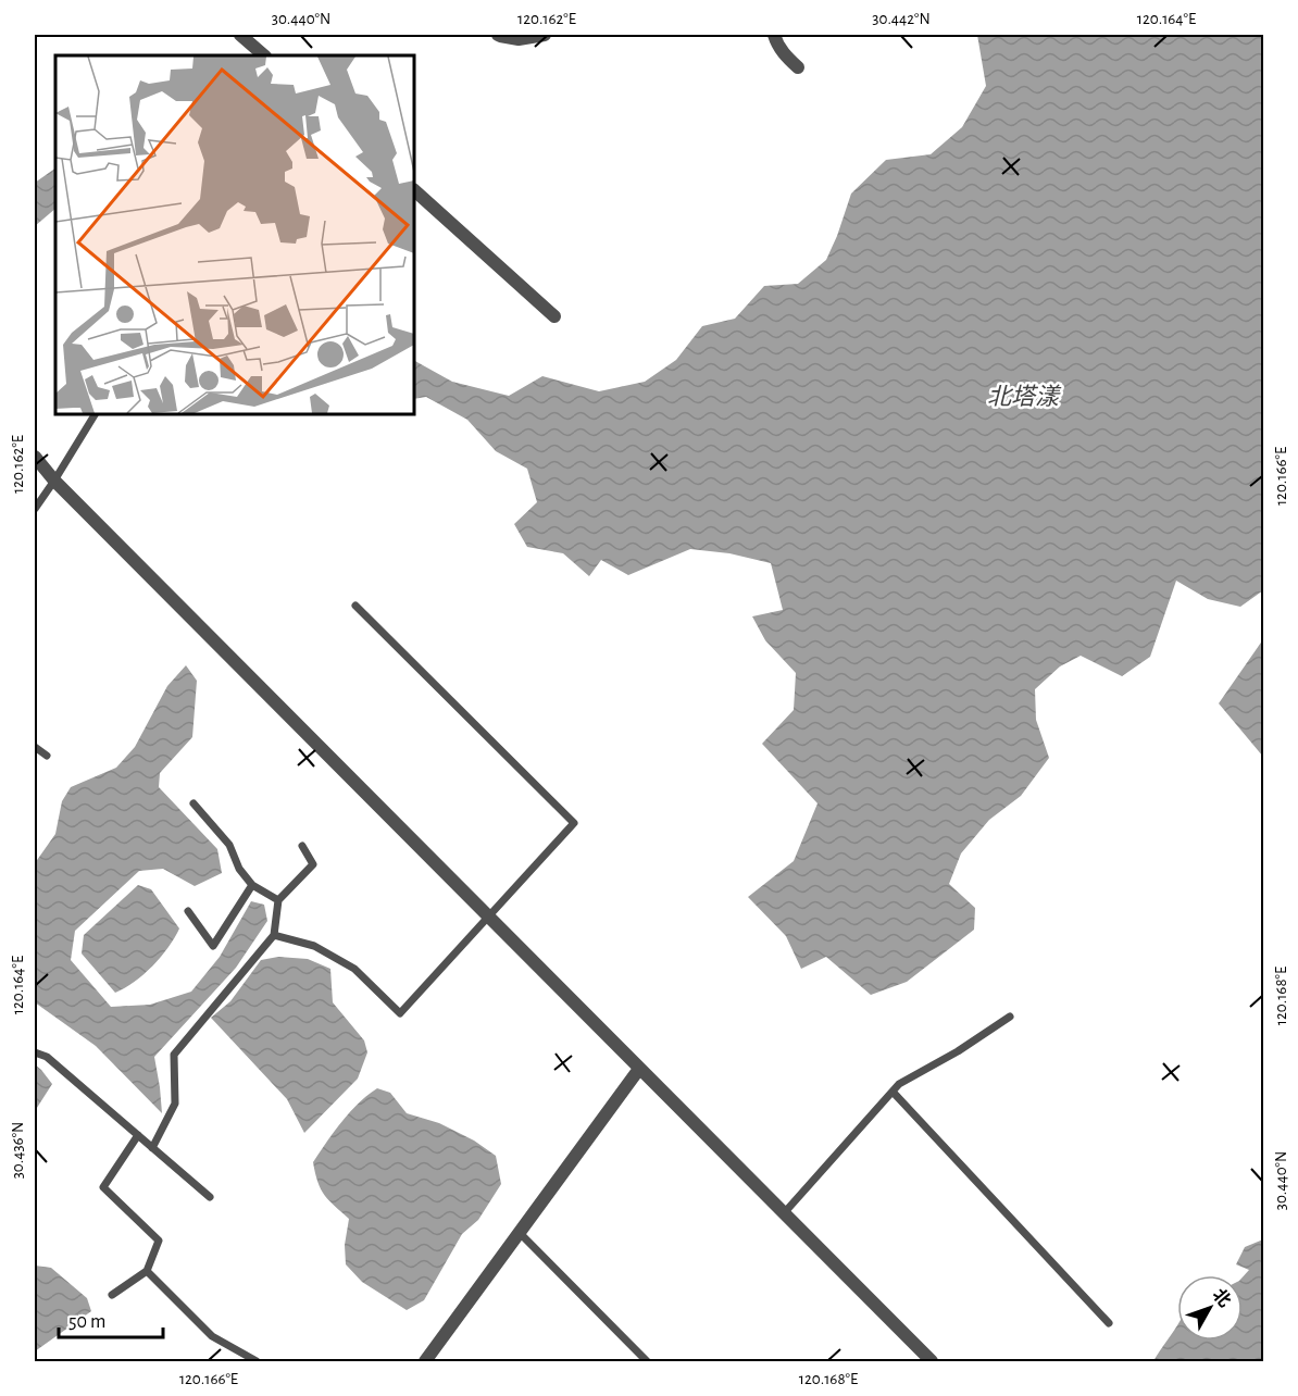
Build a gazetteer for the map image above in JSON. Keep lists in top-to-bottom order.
{
  "water": ["北塔漾"],
  "scale_bar": "50 m",
  "north": "top right",
  "coordinates": [
    "30.440°N",
    "120.162°E",
    "30.442°N",
    "120.164°E",
    "120.166°E",
    "120.168°E",
    "30.436°N"
  ]
}
